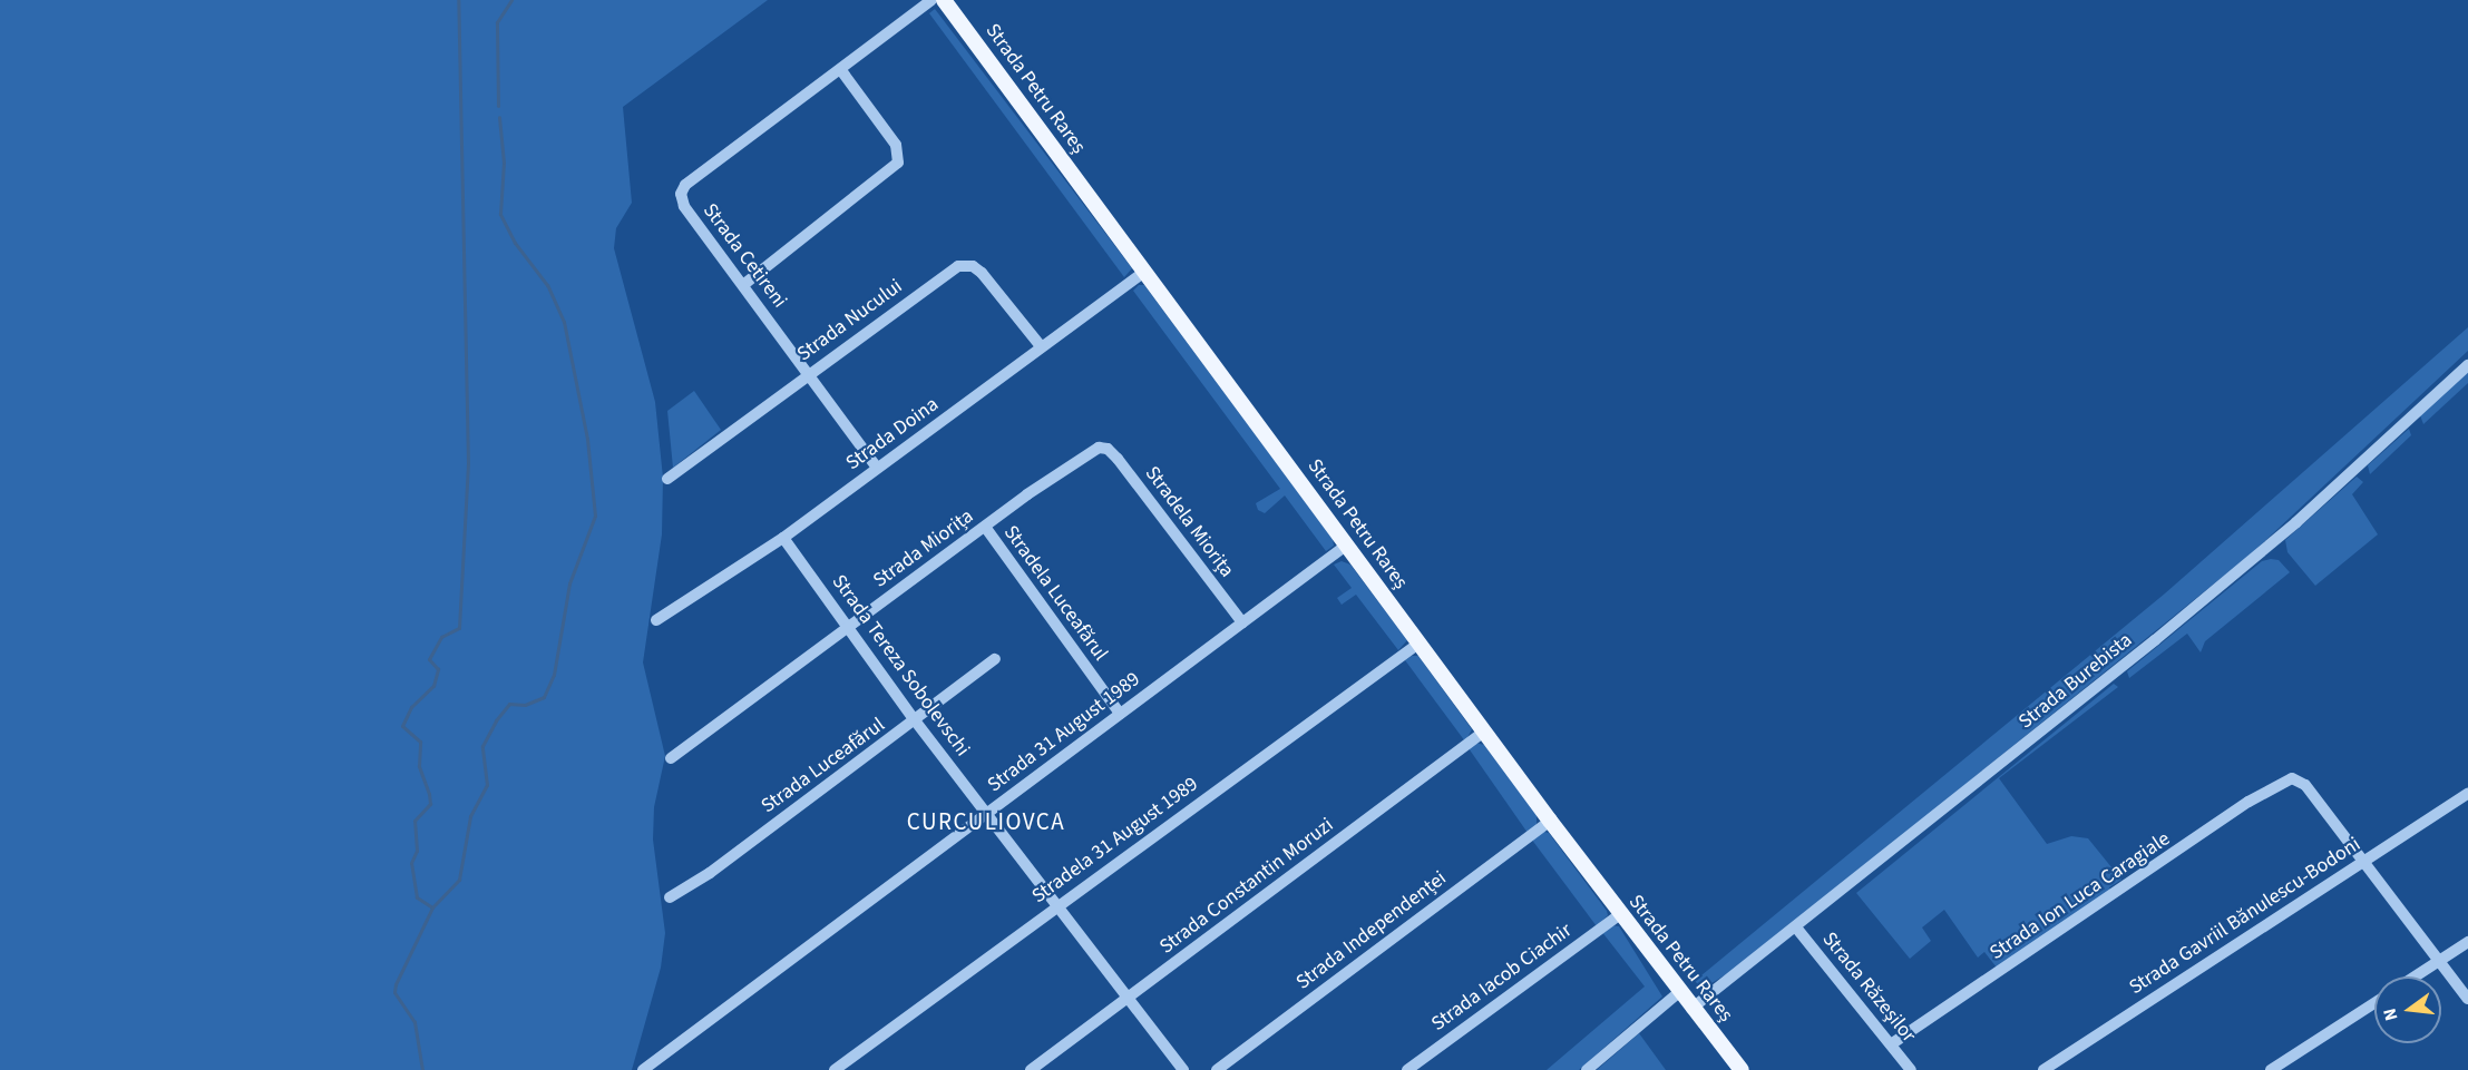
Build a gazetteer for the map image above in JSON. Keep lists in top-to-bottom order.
{
  "streets": {
    "main road": ["Strada Petru Rareș"],
    "street": [
      "Strada Cetireni",
      "Strada Nucului",
      "Strada Doina",
      "Stradela Miorița",
      "Strada Miorița",
      "Stradela Luceafărul",
      "Strada Tereza Sobolevschi",
      "Strada Burebista",
      "Strada 31 August 1989",
      "Strada Luceafărul",
      "Stradela 31 August 1989",
      "Strada Constantin Moruzi",
      "Strada Ion Luca Caragiale",
      "Strada Gavriil Bănulescu-Bodoni",
      "Strada Independenței",
      "Strada Iacob Ciachir",
      "Strada Răzeşilor"
    ]
  },
  "crossings": [
    ["Strada Petru Rareș", "Strada Doina"],
    ["Strada Petru Rareș", "Strada Burebista"],
    ["Strada Petru Rareș", "Strada 31 August 1989"],
    ["Strada Petru Rareș", "Stradela 31 August 1989"],
    ["Strada Petru Rareș", "Strada Constantin Moruzi"],
    ["Strada Petru Rareș", "Strada Independenței"],
    ["Strada Petru Rareș", "Strada Iacob Ciachir"],
    ["Strada Cetireni", "Strada Nucului"],
    ["Strada Cetireni", "Strada Doina"],
    ["Strada Nucului", "Strada Doina"],
    ["Strada Doina", "Strada Tereza Sobolevschi"],
    ["Stradela Miorița", "Strada Miorița"],
    ["Stradela Miorița", "Strada 31 August 1989"],
    ["Strada Miorița", "Stradela Luceafărul"],
    ["Strada Miorița", "Strada Tereza Sobolevschi"],
    ["Stradela Luceafărul", "Strada 31 August 1989"],
    ["Strada Tereza Sobolevschi", "Strada 31 August 1989"],
    ["Strada Tereza Sobolevschi", "Strada Luceafărul"],
    ["Strada Tereza Sobolevschi", "Stradela 31 August 1989"],
    ["Strada Tereza Sobolevschi", "Strada Constantin Moruzi"],
    ["Strada Burebista", "Strada Răzeşilor"],
    ["Strada Ion Luca Caragiale", "Strada Gavriil Bănulescu-Bodoni"],
    ["Strada Ion Luca Caragiale", "Strada Răzeşilor"]
  ],
  "districts": ["CURCULIOVCA"],
  "north": "left"
}
